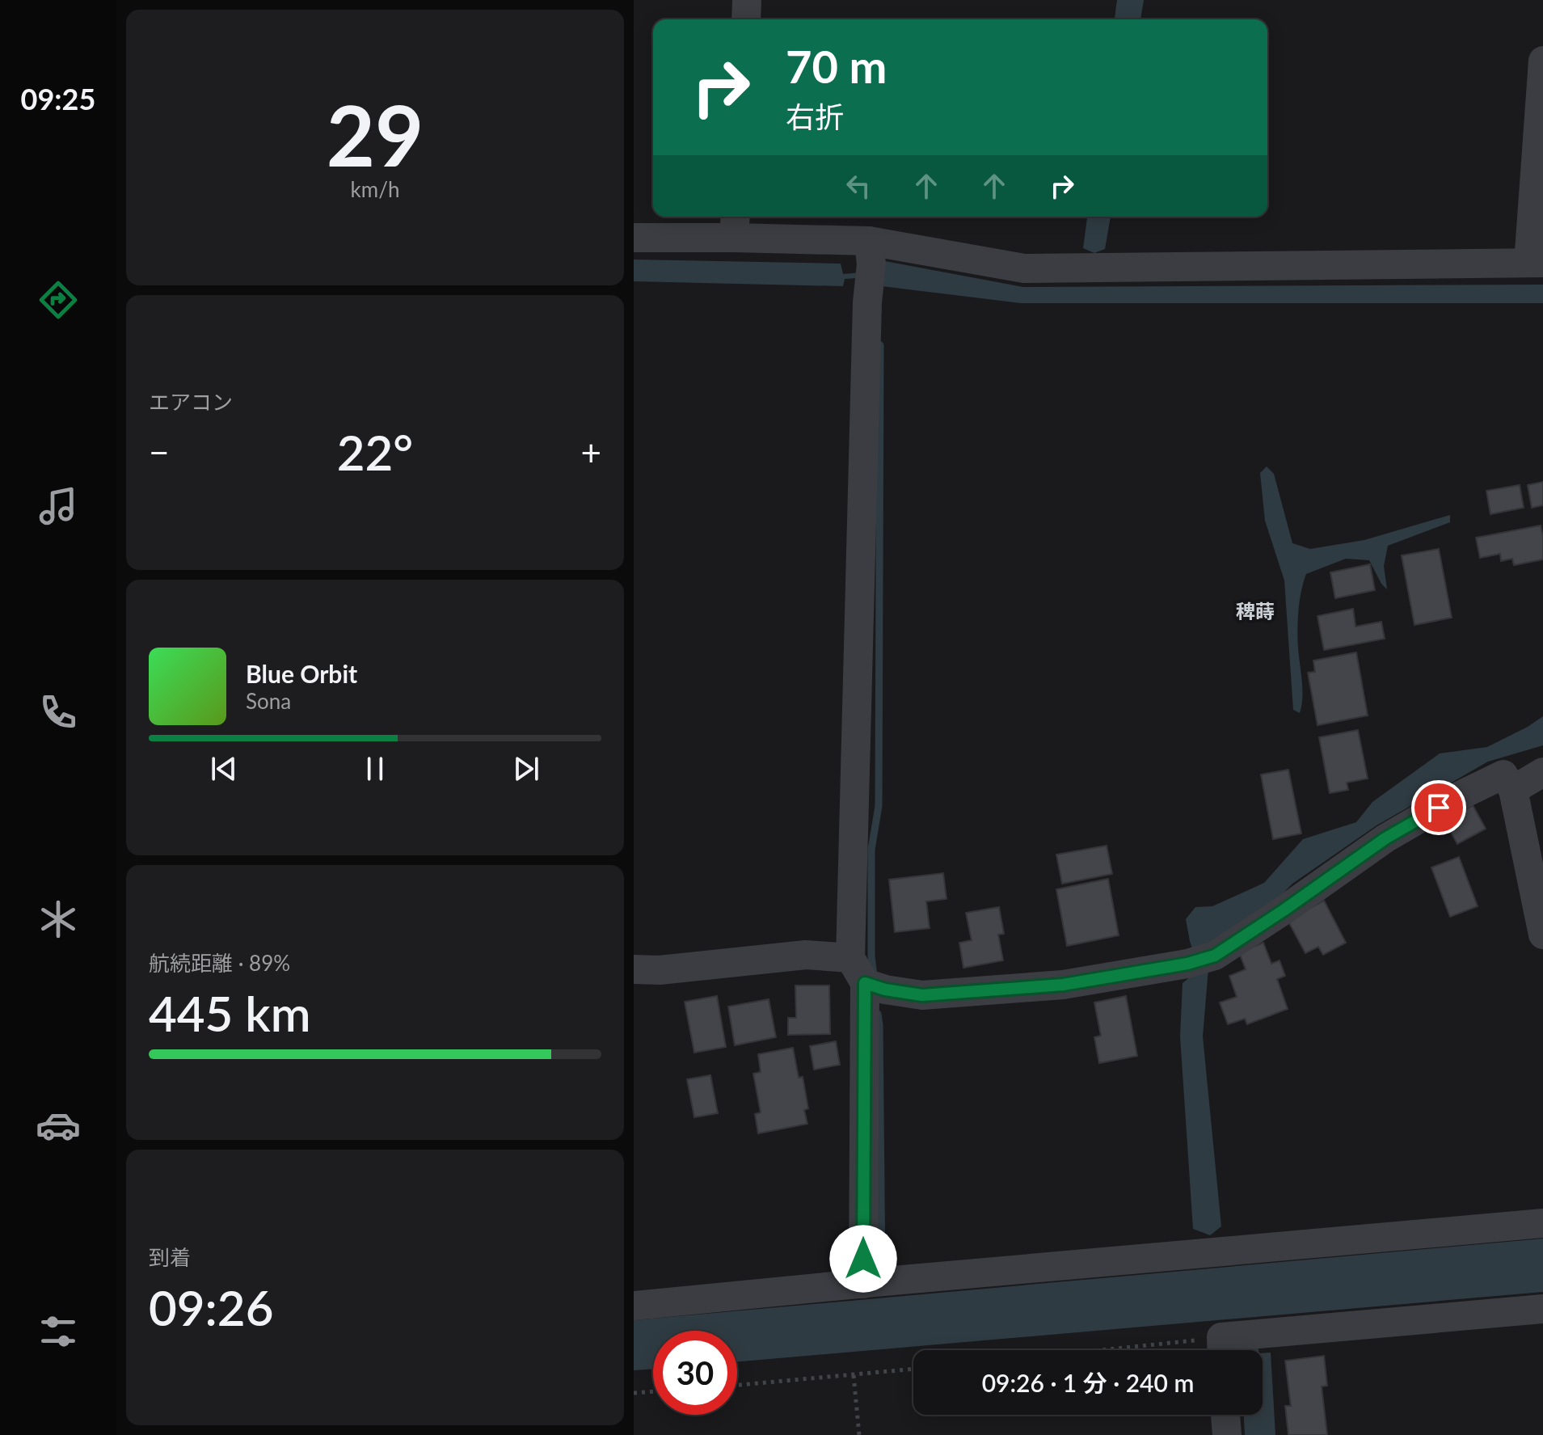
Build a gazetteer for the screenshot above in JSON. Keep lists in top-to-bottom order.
{
  "districts": ["稗蒔"],
  "page": {
    "tabs": "09:25",
    "tile": [
      ["29", "km/h"],
      "エアコン",
      ["航続距離 · 89%", "445 km"],
      ["到着", "09:26"]
    ],
    "turn": ["70 m", "右折"],
    "heat": ["−", "22°", "+"],
    "song": ["Blue Orbit", "Sona"],
    "limit": "30",
    "trip": "09:26 · 1 分 · 240 m"
  }
}
